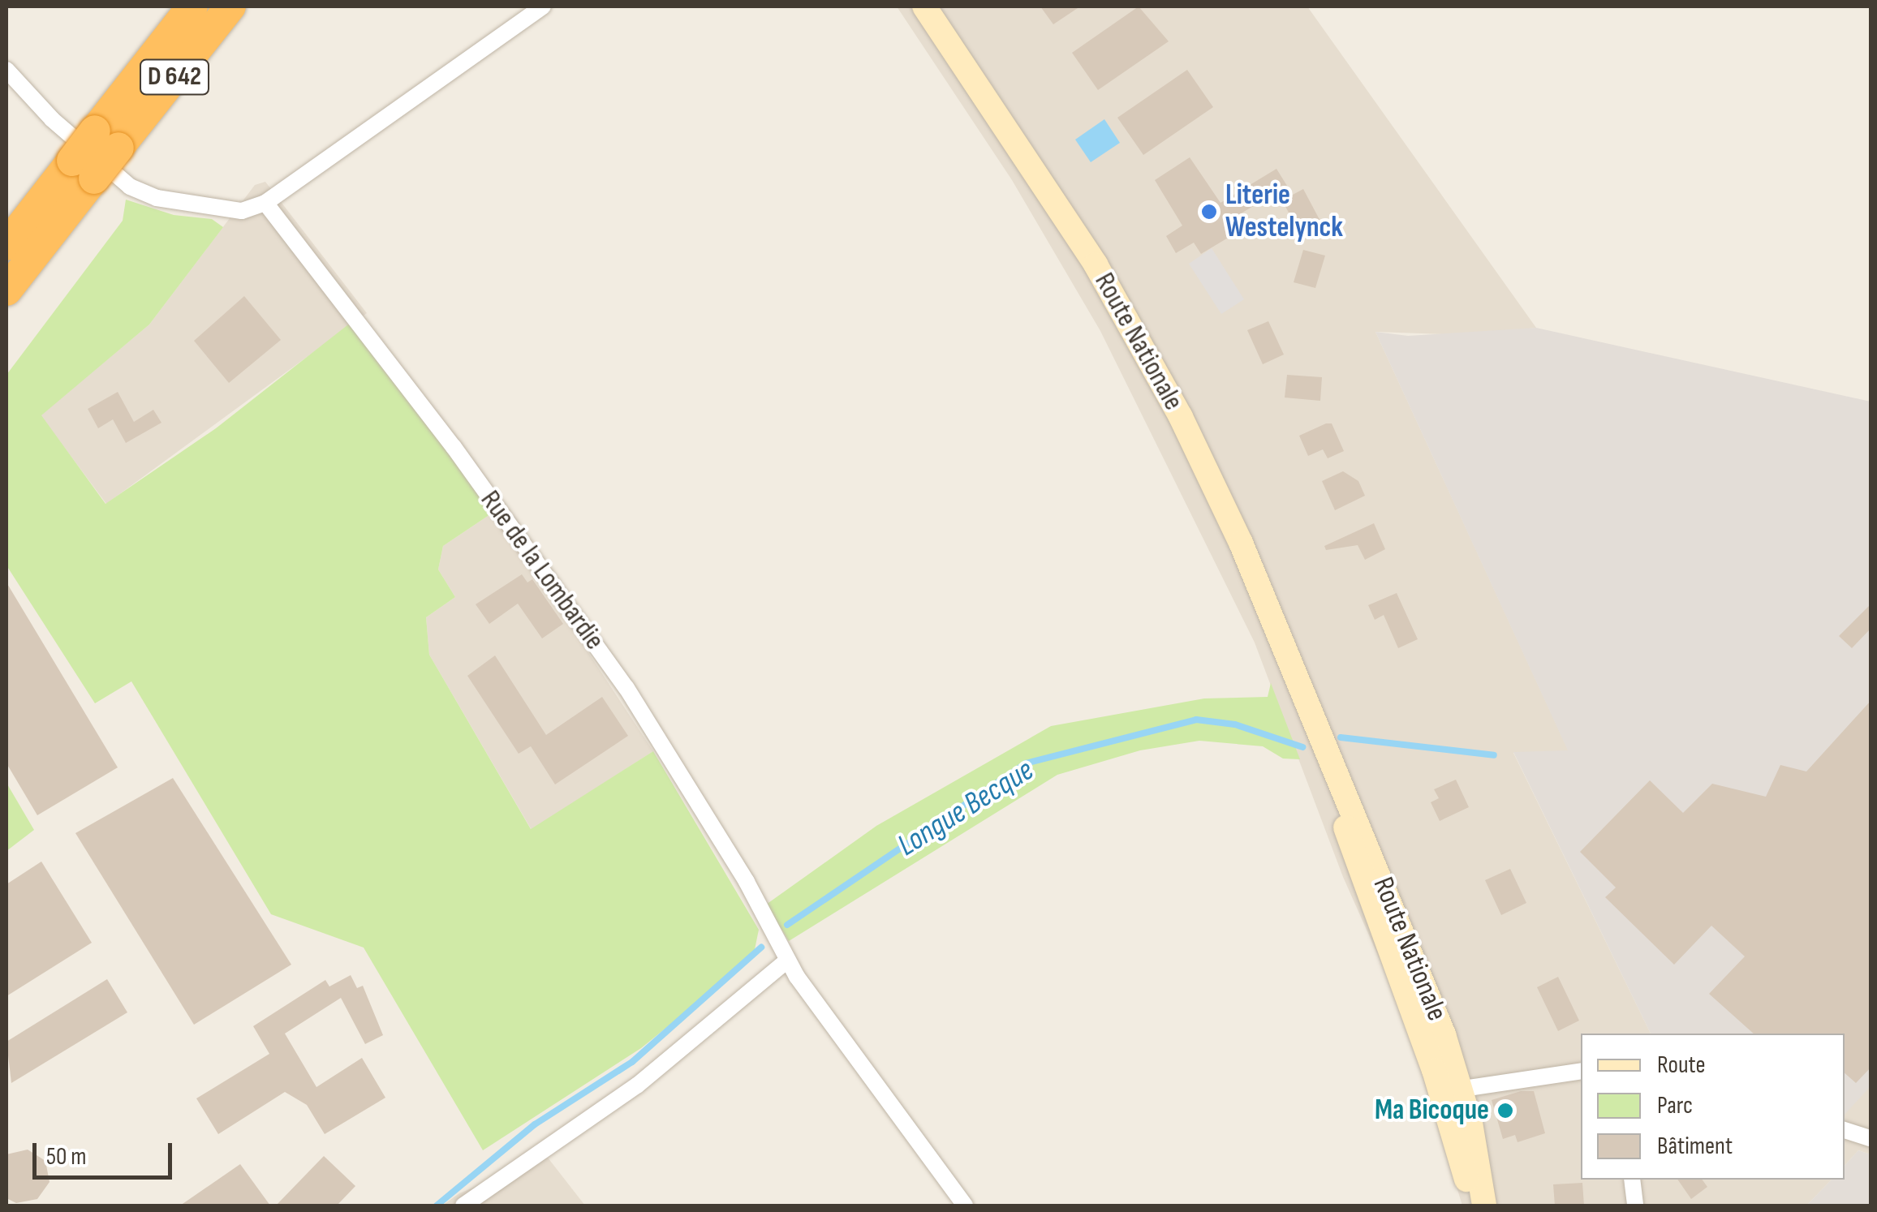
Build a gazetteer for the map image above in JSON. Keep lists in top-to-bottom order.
{
  "streets": {
    "highway": ["D 642"],
    "street": ["Route Nationale", "Rue de la Lombardie"]
  },
  "water": ["Longue Becque"],
  "places": ["Literie Westelynck", "Ma Bicoque"],
  "legend": ["Route", "Parc", "Bâtiment"],
  "scale_bar": "50 m"
}
